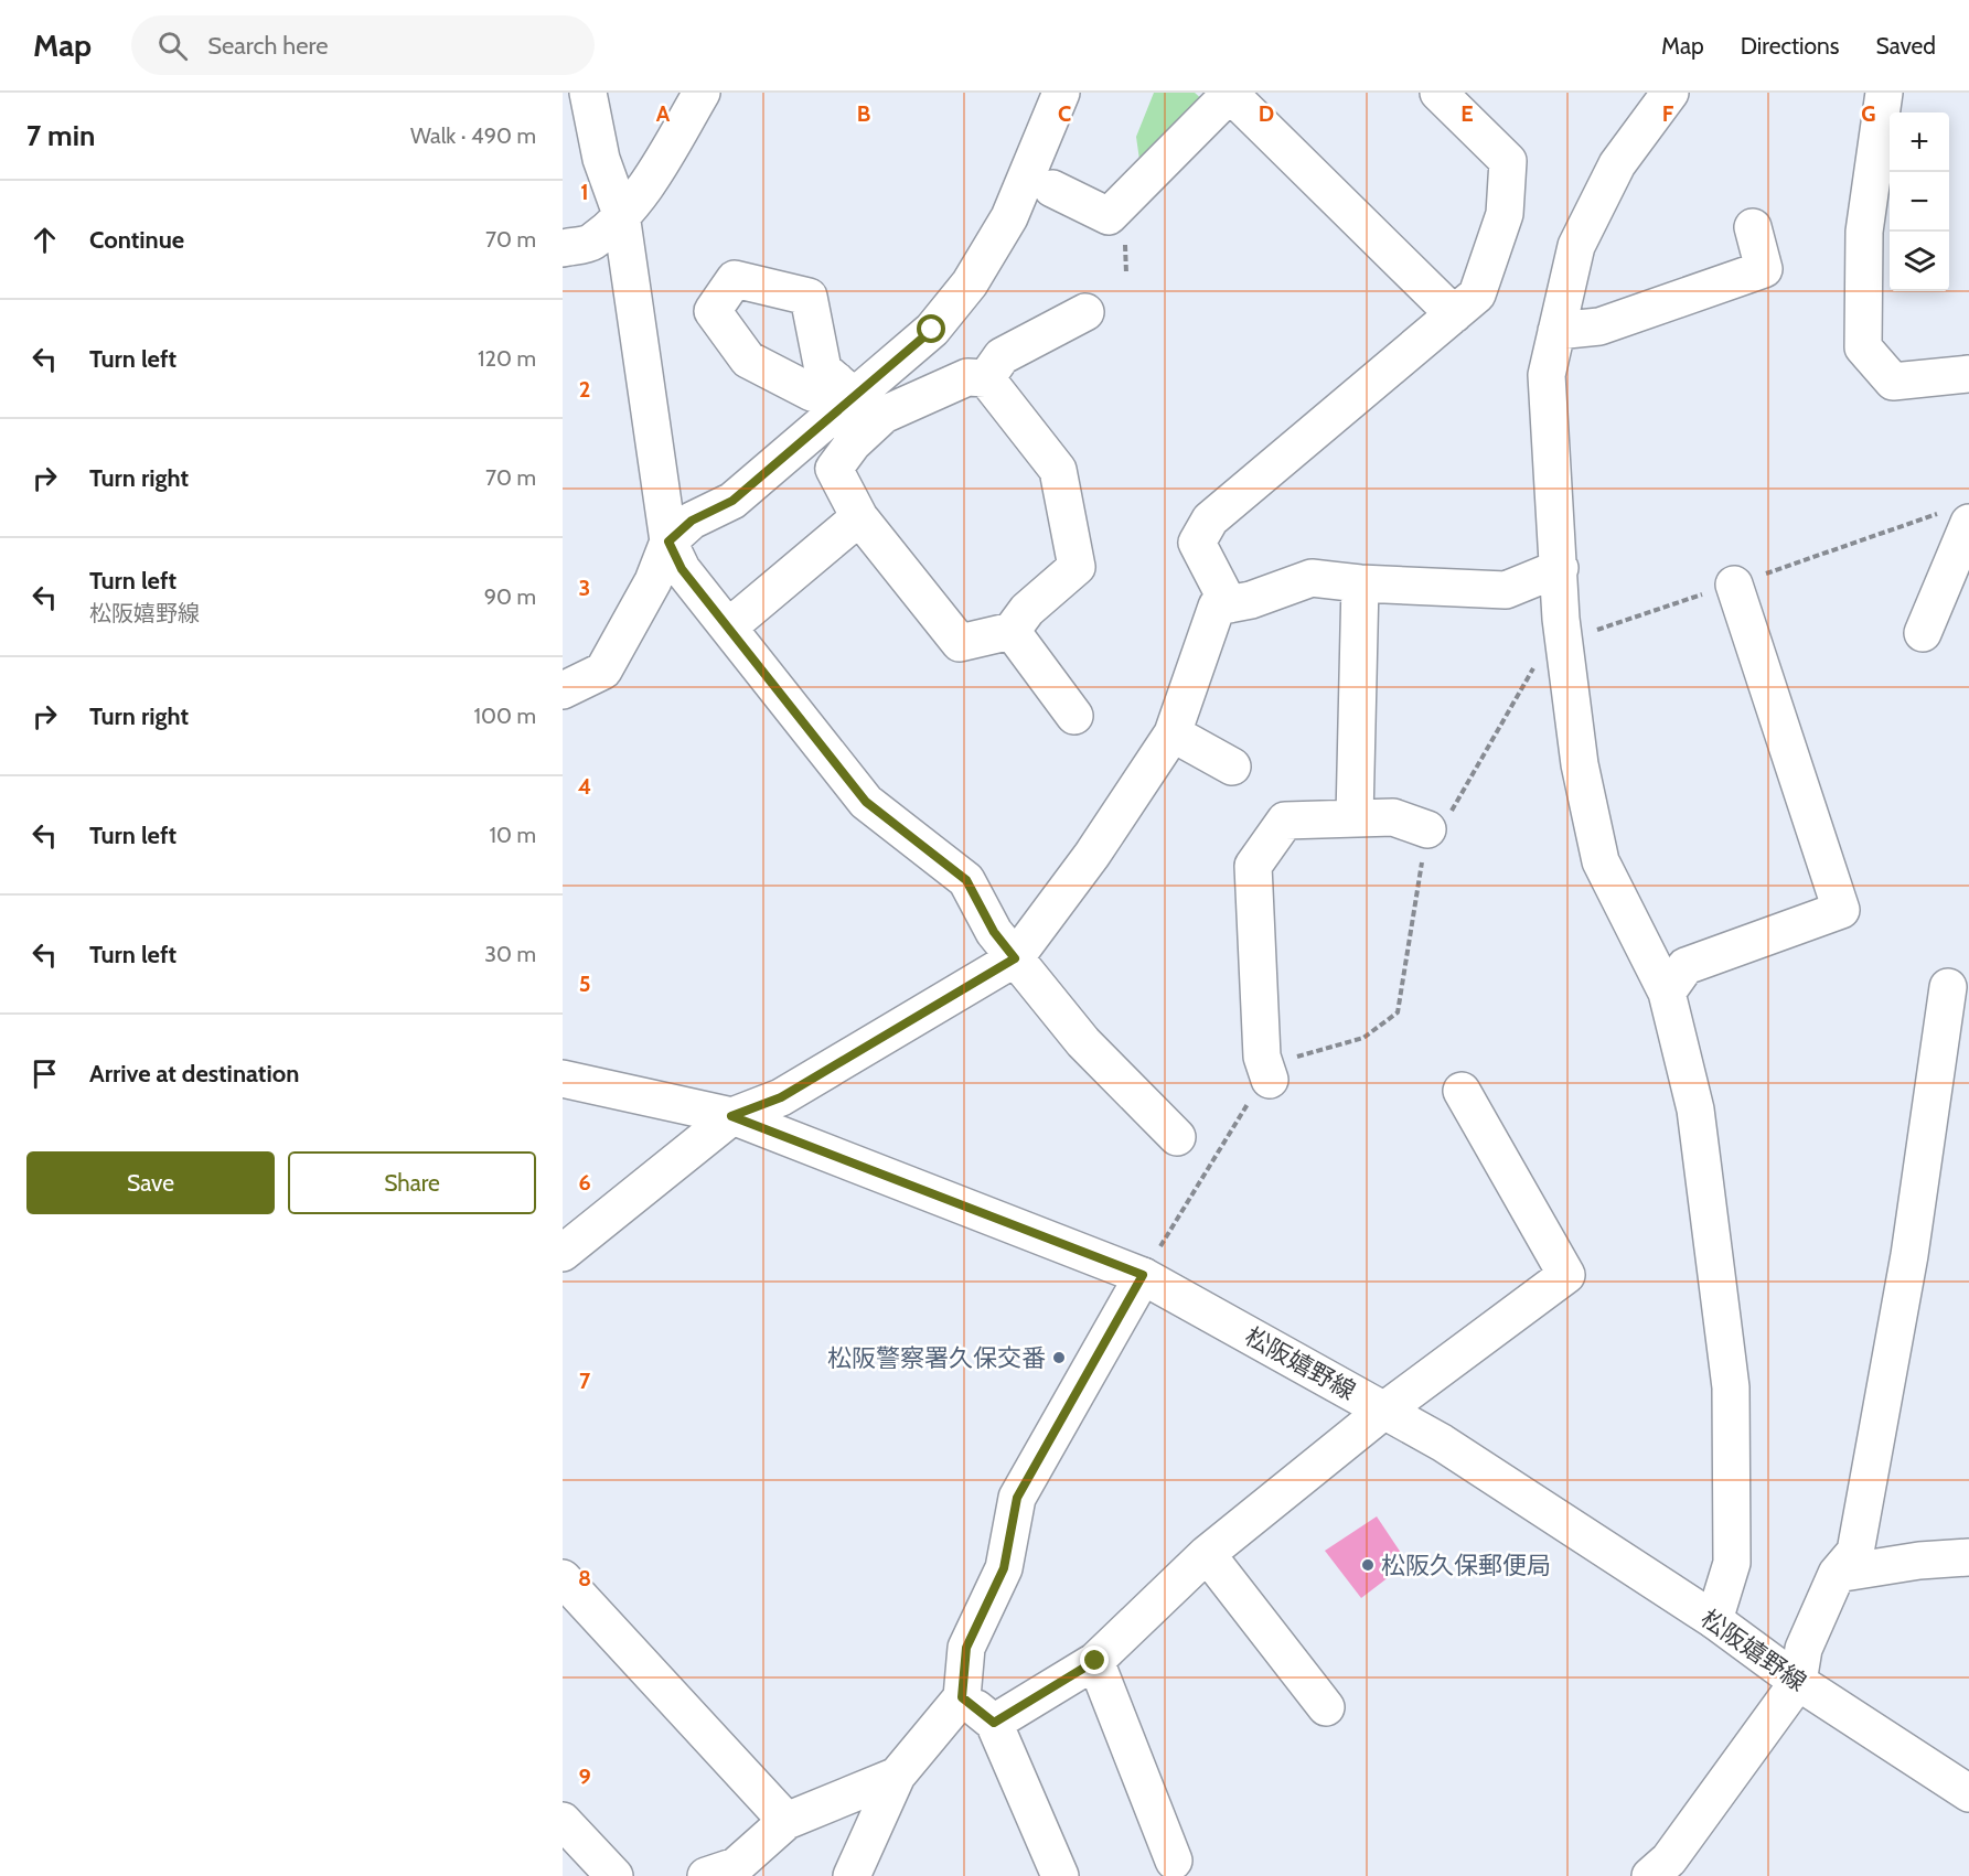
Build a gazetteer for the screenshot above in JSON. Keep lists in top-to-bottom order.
{
  "streets": {
    "street": ["松阪嬉野線"]
  },
  "places": ["松阪警察署久保交番", "松阪久保郵便局"],
  "page": {
    "header": "Map",
    "search": "Search here",
    "nav": ["Map", "Directions", "Saved"],
    "heading": ["7 min", "Walk · 490 m"],
    "map_buttons": ["+", "−"],
    "list": [
      ["Continue", "70 m"],
      ["Turn left", "120 m"],
      ["Turn right", "70 m"],
      ["Turn left", "松阪嬉野線", "90 m"],
      ["Turn right", "100 m"],
      ["Turn left", "10 m"],
      ["Turn left", "30 m"],
      "Arrive at destination"
    ],
    "buttons": ["Save", "Share"]
  },
  "grid": {
    "columns": [
      "A",
      "B",
      "C",
      "D",
      "E",
      "F",
      "G"
    ],
    "rows": [
      "1",
      "2",
      "3",
      "4",
      "5",
      "6",
      "7",
      "8",
      "9"
    ]
  }
}
